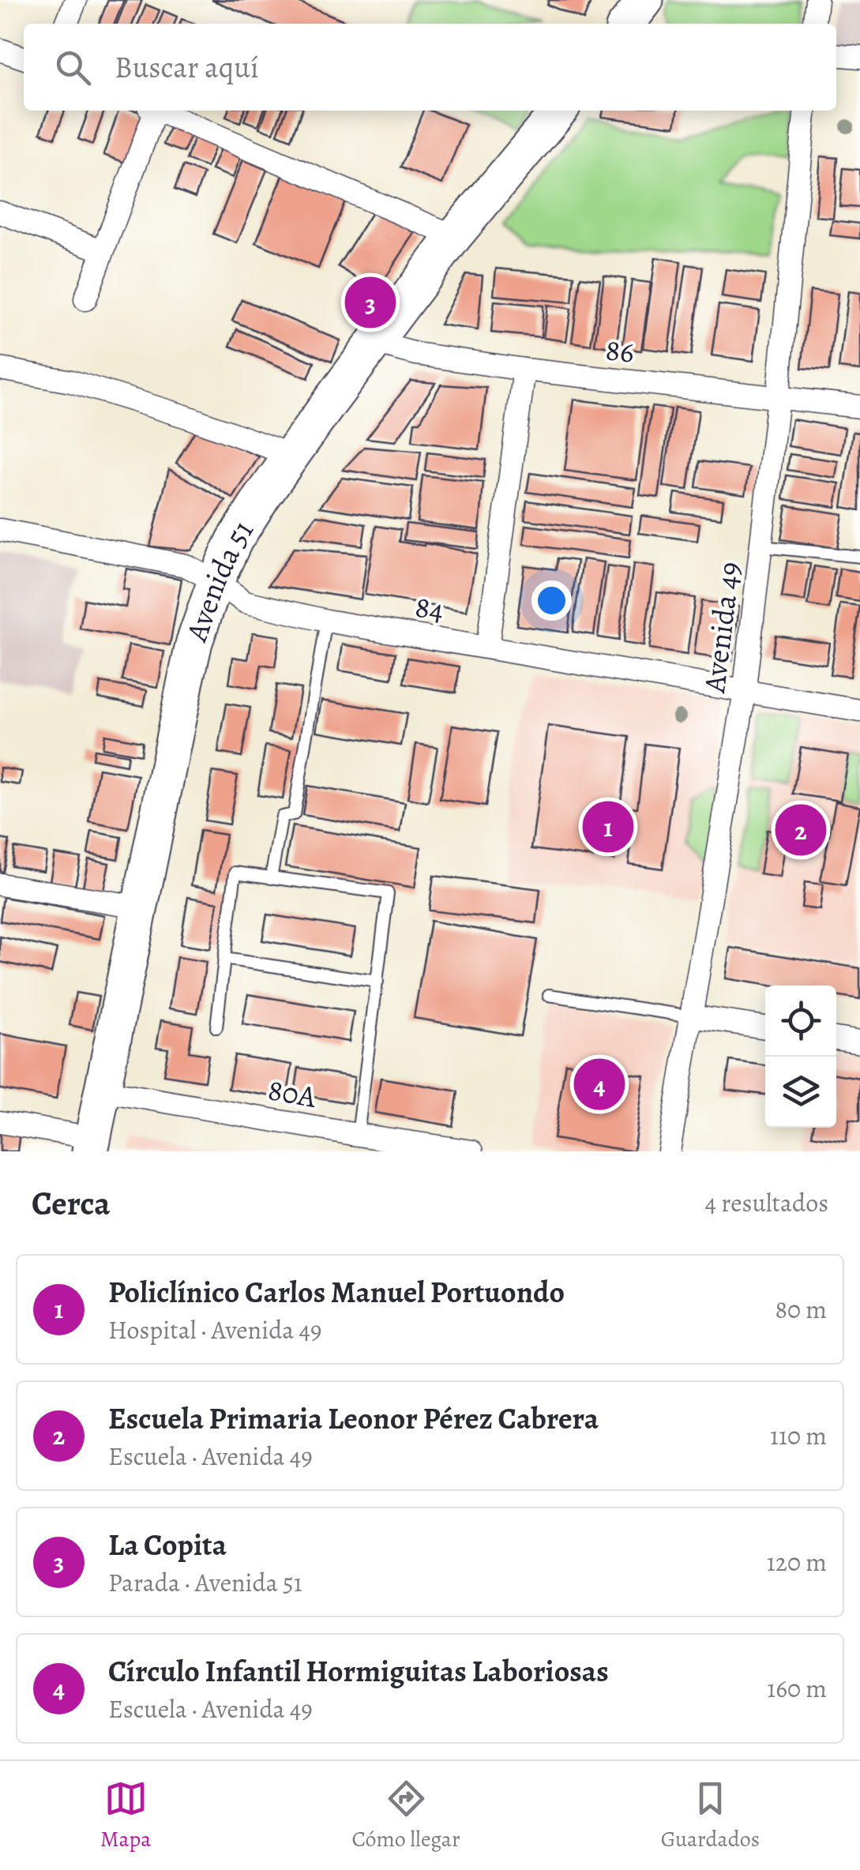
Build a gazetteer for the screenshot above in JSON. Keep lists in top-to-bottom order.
{
  "streets": {
    "main road": ["Avenida 51"],
    "street": [
      "86",
      "84",
      "Avenida 49",
      "80A"
    ]
  },
  "crossings": [
    ["86", "Avenida 51"],
    ["86", "Avenida 49"],
    ["Avenida 51", "84"],
    ["Avenida 51", "80A"],
    ["84", "Avenida 49"]
  ],
  "page": {
    "search": "Buscar aquí",
    "pins": [
      "3",
      "1",
      "2",
      "4"
    ],
    "heading": ["Cerca", "4 resultados"],
    "list": [
      {
        "mark": "1",
        "name": "Policlínico Carlos Manuel Portuondo",
        "note": "Hospital · Avenida 49",
        "value": "80 m"
      },
      {
        "mark": "2",
        "name": "Escuela Primaria Leonor Pérez Cabrera",
        "note": "Escuela · Avenida 49",
        "value": "110 m"
      },
      {
        "mark": "3",
        "name": "La Copita",
        "note": "Parada · Avenida 51",
        "value": "120 m"
      },
      {
        "mark": "4",
        "name": "Círculo Infantil Hormiguitas Laboriosas",
        "note": "Escuela · Avenida 49",
        "value": "160 m"
      }
    ],
    "nav": ["Mapa", "Cómo llegar", "Guardados"]
  }
}
